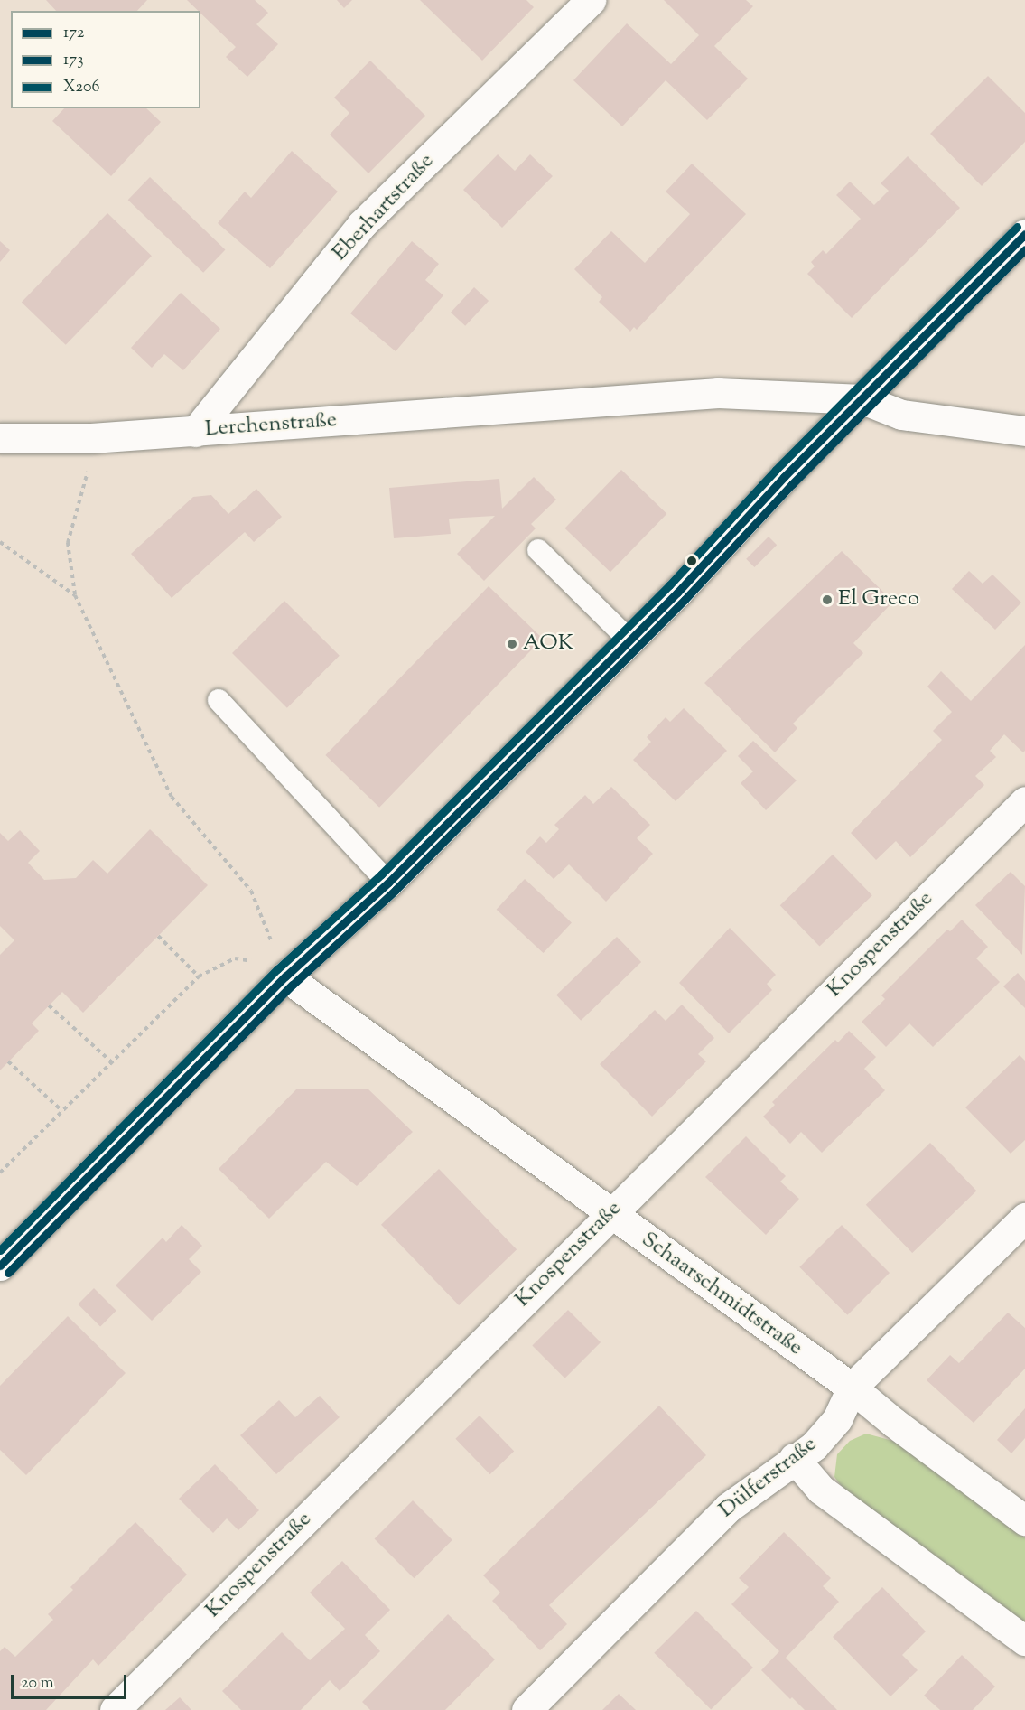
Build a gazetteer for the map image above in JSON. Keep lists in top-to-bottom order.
{
  "streets": {
    "street": [
      "Eberhartstraße",
      "Lerchenstraße",
      "Knospenstraße",
      "Schaarschmidtstraße",
      "Dülferstraße"
    ]
  },
  "crossings": [
    ["Eberhartstraße", "Lerchenstraße"],
    ["Knospenstraße", "Schaarschmidtstraße"],
    ["Schaarschmidtstraße", "Dülferstraße"]
  ],
  "places": ["El Greco", "AOK"],
  "lines": ["transit line X206", "transit line 172", "transit line 173"],
  "legend": ["172", "173", "X206"],
  "scale_bar": "20 m"
}
